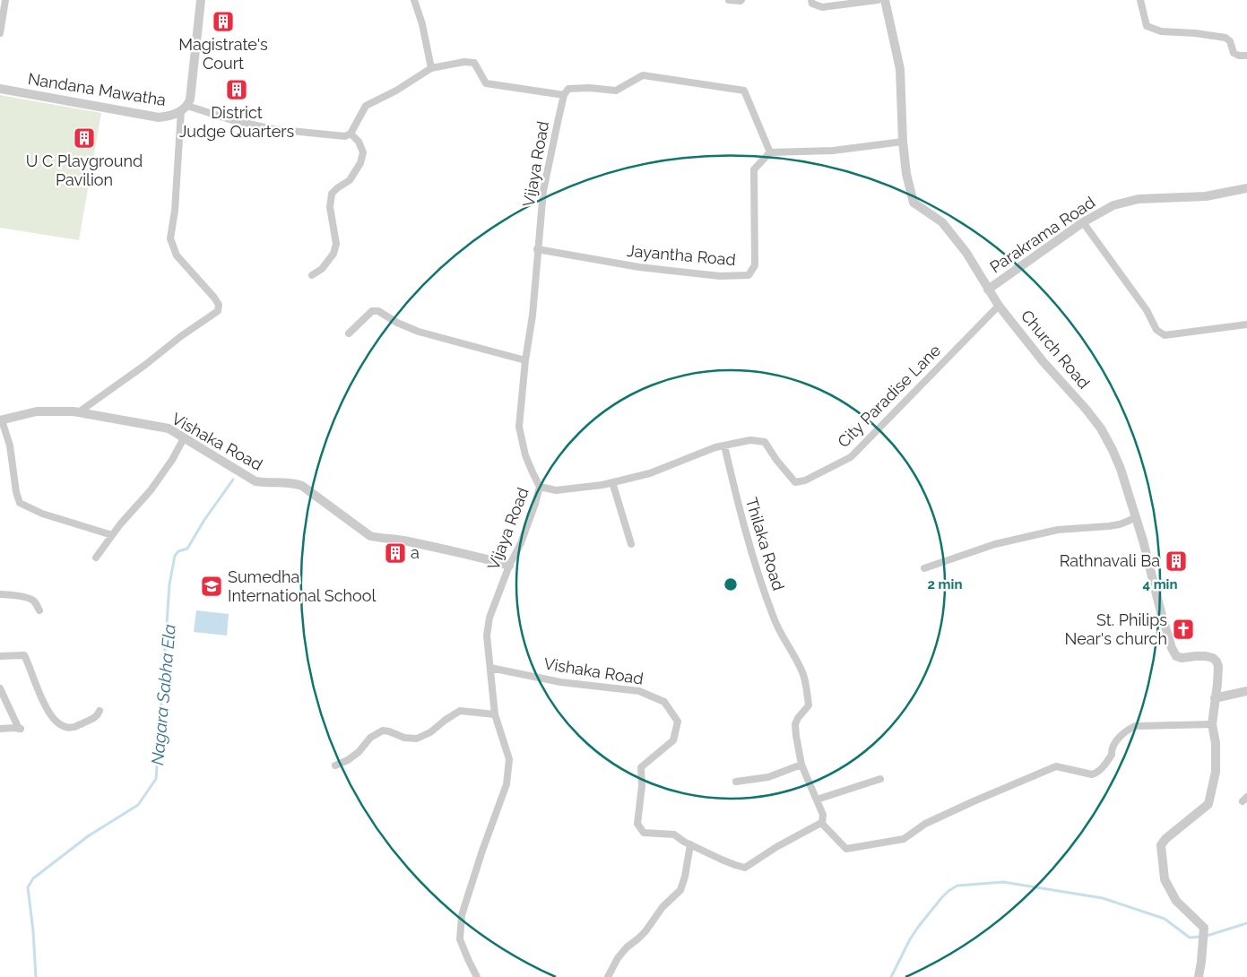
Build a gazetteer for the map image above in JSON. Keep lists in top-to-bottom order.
{
  "streets": {
    "street": [
      "Nandana Mawatha",
      "Vijaya Road",
      "Parakrama Road",
      "Jayantha Road",
      "Church Road",
      "City Paradise Lane",
      "Vishaka Road",
      "Thilaka Road"
    ]
  },
  "crossings": [
    ["Vijaya Road", "Jayantha Road"],
    ["Vijaya Road", "Vishaka Road"],
    ["Parakrama Road", "Church Road"],
    ["Church Road", "City Paradise Lane"],
    ["City Paradise Lane", "Thilaka Road"],
    ["Vishaka Road", "Thilaka Road"]
  ],
  "water": ["Nagara Sabha Ela"],
  "places": {
    "building": [
      "Magistrate's Court",
      "District Judge Quarters",
      "U C Playground Pavilion",
      "a",
      "Rathnavali Ba"
    ],
    "school or university": ["Sumedha International School"],
    "church": ["St. Philips Near's church"]
  },
  "rings": ["2 min", "4 min"]
}
